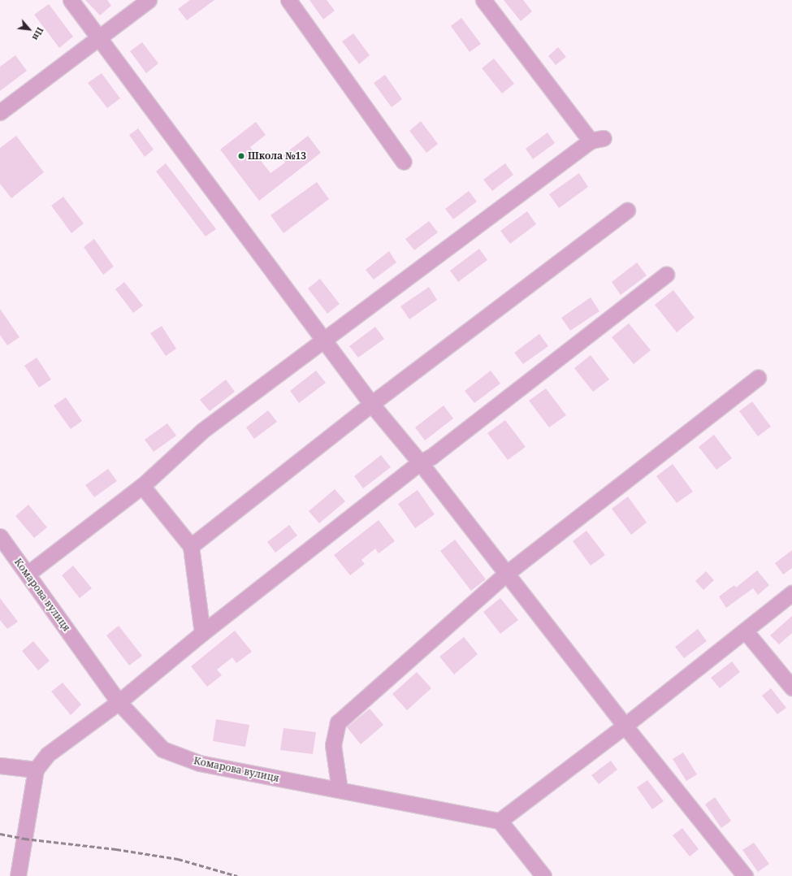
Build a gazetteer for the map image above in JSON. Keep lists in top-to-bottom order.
{
  "streets": {
    "street": ["Комарова вулиця"]
  },
  "places": ["Школа №13"],
  "north": "bottom right"
}
